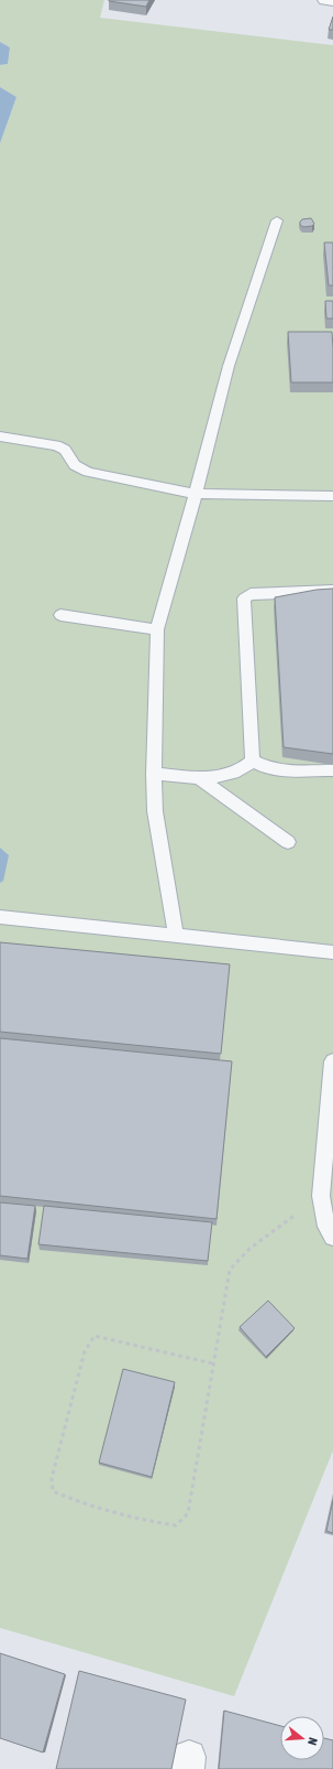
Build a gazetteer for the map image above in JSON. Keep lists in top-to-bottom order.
{
  "north": "right"
}
